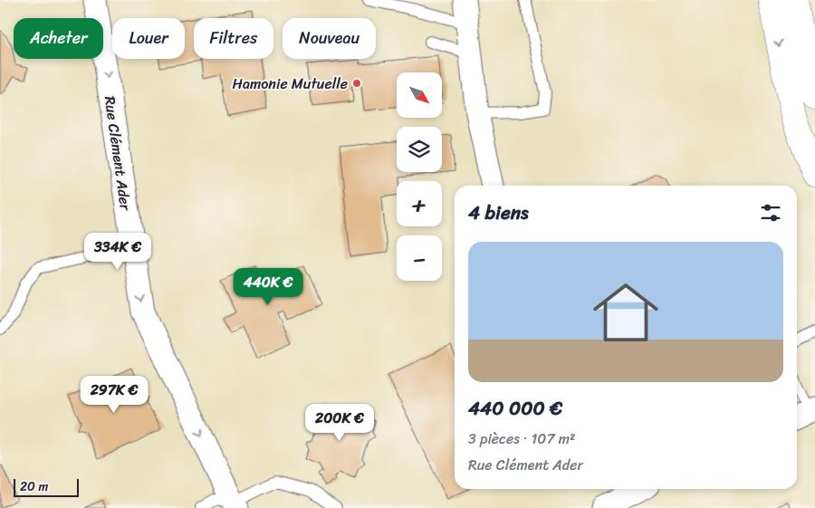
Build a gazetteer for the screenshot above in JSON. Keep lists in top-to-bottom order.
{
  "streets": {
    "street": ["Rue Clément Ader"]
  },
  "one_way": ["Rue Clément Ader"],
  "places": ["Hamonie Mutuelle"],
  "scale_bar": "20 m",
  "north": "bottom right",
  "page": {
    "chip": [
      "Acheter",
      "Louer",
      "Filtres",
      "Nouveau"
    ],
    "map_buttons": ["+", "−"],
    "heading": "4 biens",
    "price": [
      "334K €",
      "440K €",
      "297K €",
      "200K €"
    ],
    "list": [
      {
        "name": "440 000 €",
        "note": "3 pièces · 107 m² · Rue Clément Ader"
      }
    ],
    "scale": "20 m"
  }
}
